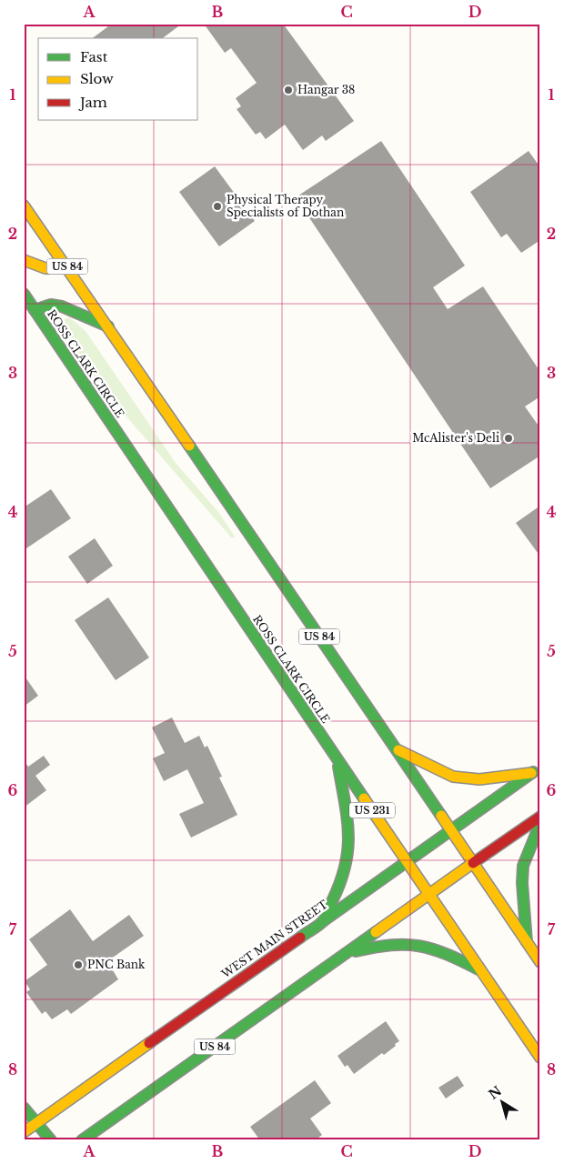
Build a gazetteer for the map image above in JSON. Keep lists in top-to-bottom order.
{
  "streets": {
    "main road": [
      "US 84",
      "ROSS CLARK CIRCLE",
      "US 231",
      "WEST MAIN STREET"
    ]
  },
  "crossings": [
    ["US 84", "ROSS CLARK CIRCLE"],
    ["US 84", "WEST MAIN STREET"],
    ["ROSS CLARK CIRCLE", "WEST MAIN STREET"]
  ],
  "places": [
    "Hangar 38",
    "Physical Therapy Specialists of Dothan",
    "McAlister's Deli",
    "PNC Bank"
  ],
  "legend": ["Fast", "Slow", "Jam"],
  "north": "top left",
  "grid": {
    "columns": [
      "A",
      "B",
      "C",
      "D"
    ],
    "rows": [
      "1",
      "2",
      "3",
      "4",
      "5",
      "6",
      "7",
      "8"
    ]
  }
}
